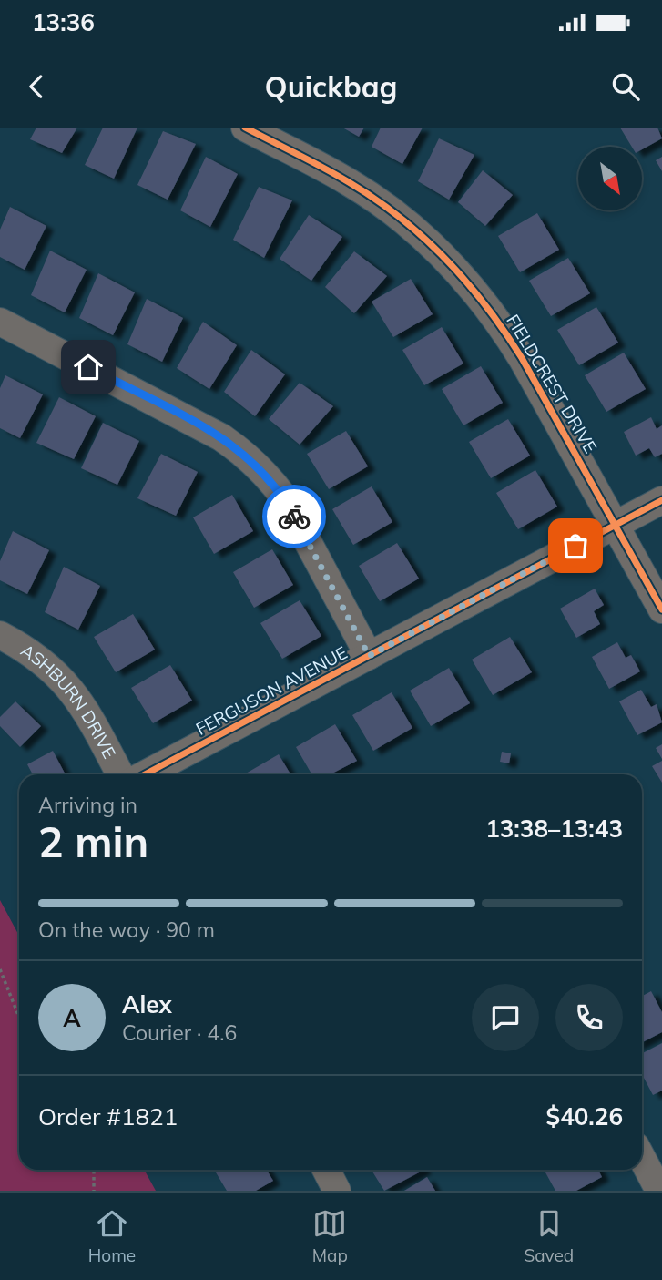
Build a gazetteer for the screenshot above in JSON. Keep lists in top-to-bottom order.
{
  "streets": {
    "street": ["FIELDCREST DRIVE", "FERGUSON AVENUE", "ASHBURN DRIVE"]
  },
  "crossings": [
    ["FIELDCREST DRIVE", "FERGUSON AVENUE"]
  ],
  "north": "bottom right",
  "page": {
    "status": "13:36",
    "header": "Quickbag",
    "heading": ["2 min", "Arriving in", "13:38–13:43"],
    "panel": [
      "Alex",
      "Courier · 4.6",
      "Order #1821",
      "$40.26"
    ],
    "bar": "On the way · 90 m",
    "round": "A",
    "tabs": ["Home", "Map", "Saved"]
  }
}
